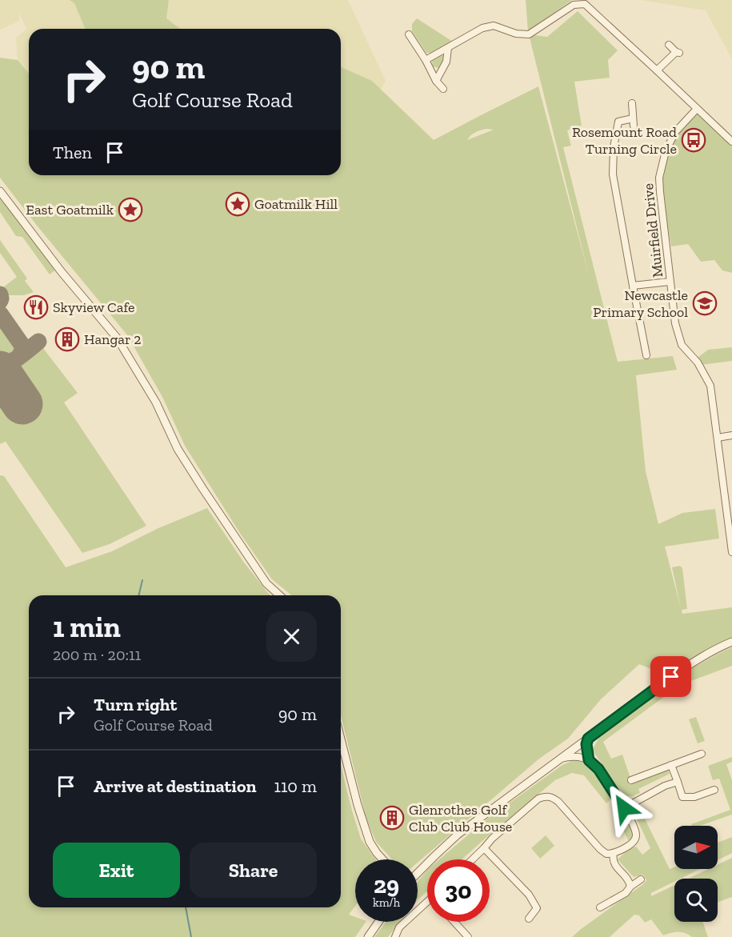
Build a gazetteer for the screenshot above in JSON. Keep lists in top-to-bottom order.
{
  "streets": {
    "street": ["Muirfield Drive"]
  },
  "places": {
    "bus stop": ["Rosemount Road Turning Circle"],
    "place": ["Goatmilk Hill", "East Goatmilk"],
    "school or university": ["Newcastle Primary School"],
    "restaurant": ["Skyview Cafe"],
    "building": ["Hangar 2", "Glenrothes Golf Club Club House"]
  },
  "north": "right",
  "page": {
    "turn": ["90 m", "Golf Course Road"],
    "then": "Then",
    "heading": ["1 min", "200 m · 20:11"],
    "list": [
      {
        "name": "Turn right",
        "note": "Golf Course Road",
        "value": "90 m"
      },
      {
        "name": "Arrive at destination",
        "value": "110 m"
      }
    ],
    "buttons": ["Exit", "Share"],
    "speed": "29 km/h",
    "limit": "30"
  }
}
